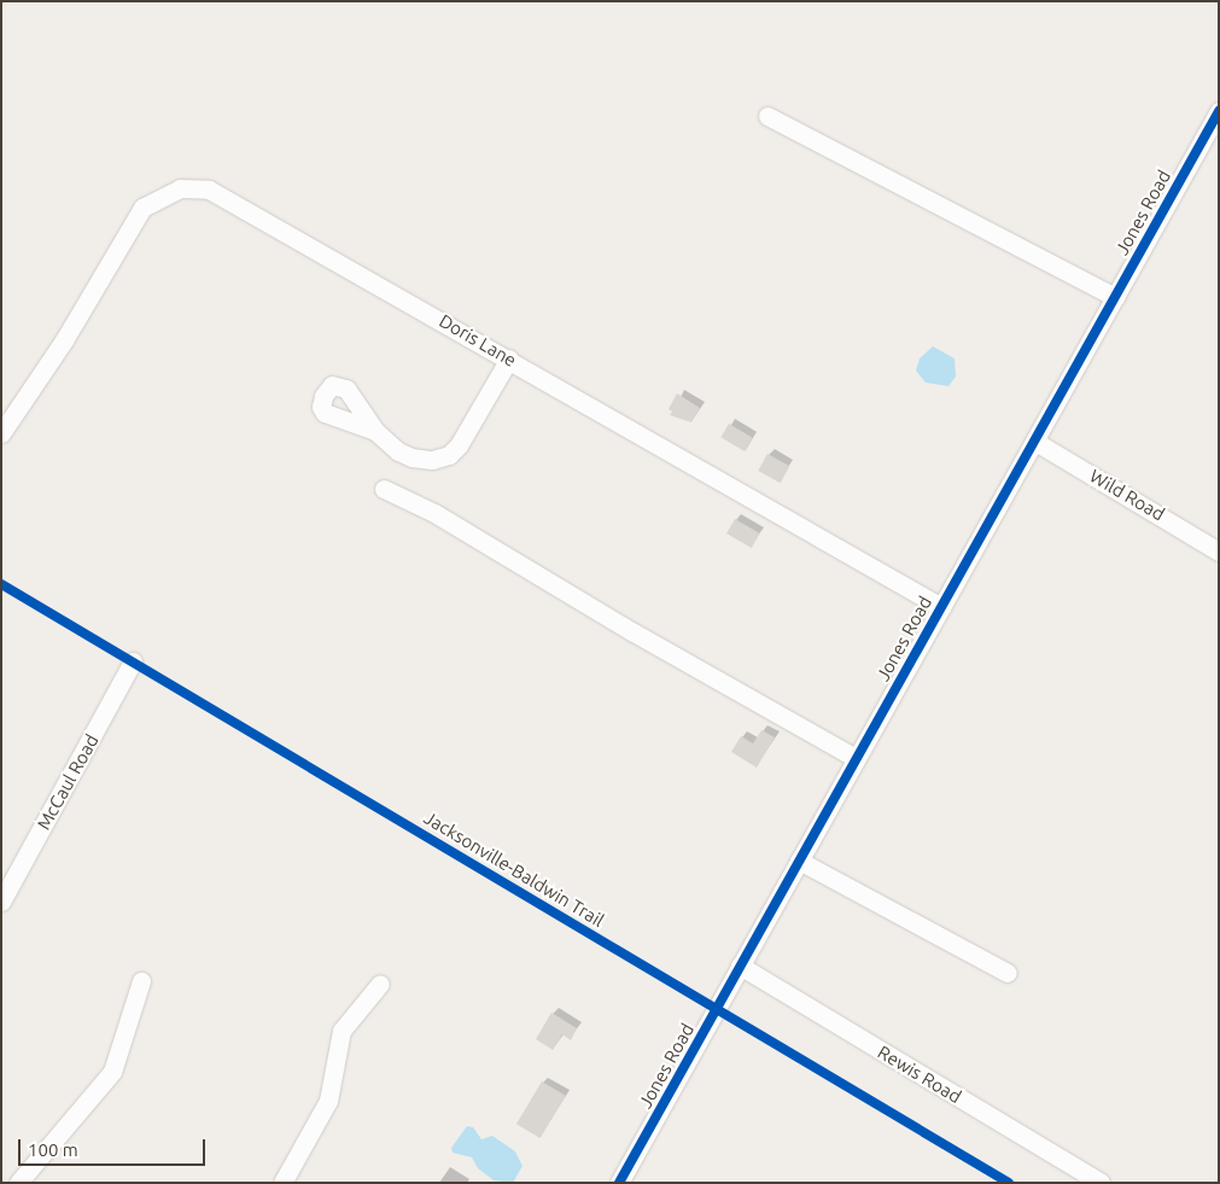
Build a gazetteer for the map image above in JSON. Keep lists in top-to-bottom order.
{
  "streets": {
    "street": [
      "Jones Road",
      "Doris Lane",
      "Wild Road",
      "McCaul Road",
      "Rewis Road"
    ],
    "cycle path": ["Jacksonville-Baldwin Trail"]
  },
  "crossings": [
    ["Jones Road", "Doris Lane"],
    ["Jones Road", "Wild Road"],
    ["Jones Road", "Rewis Road"]
  ],
  "scale_bar": "100 m"
}
